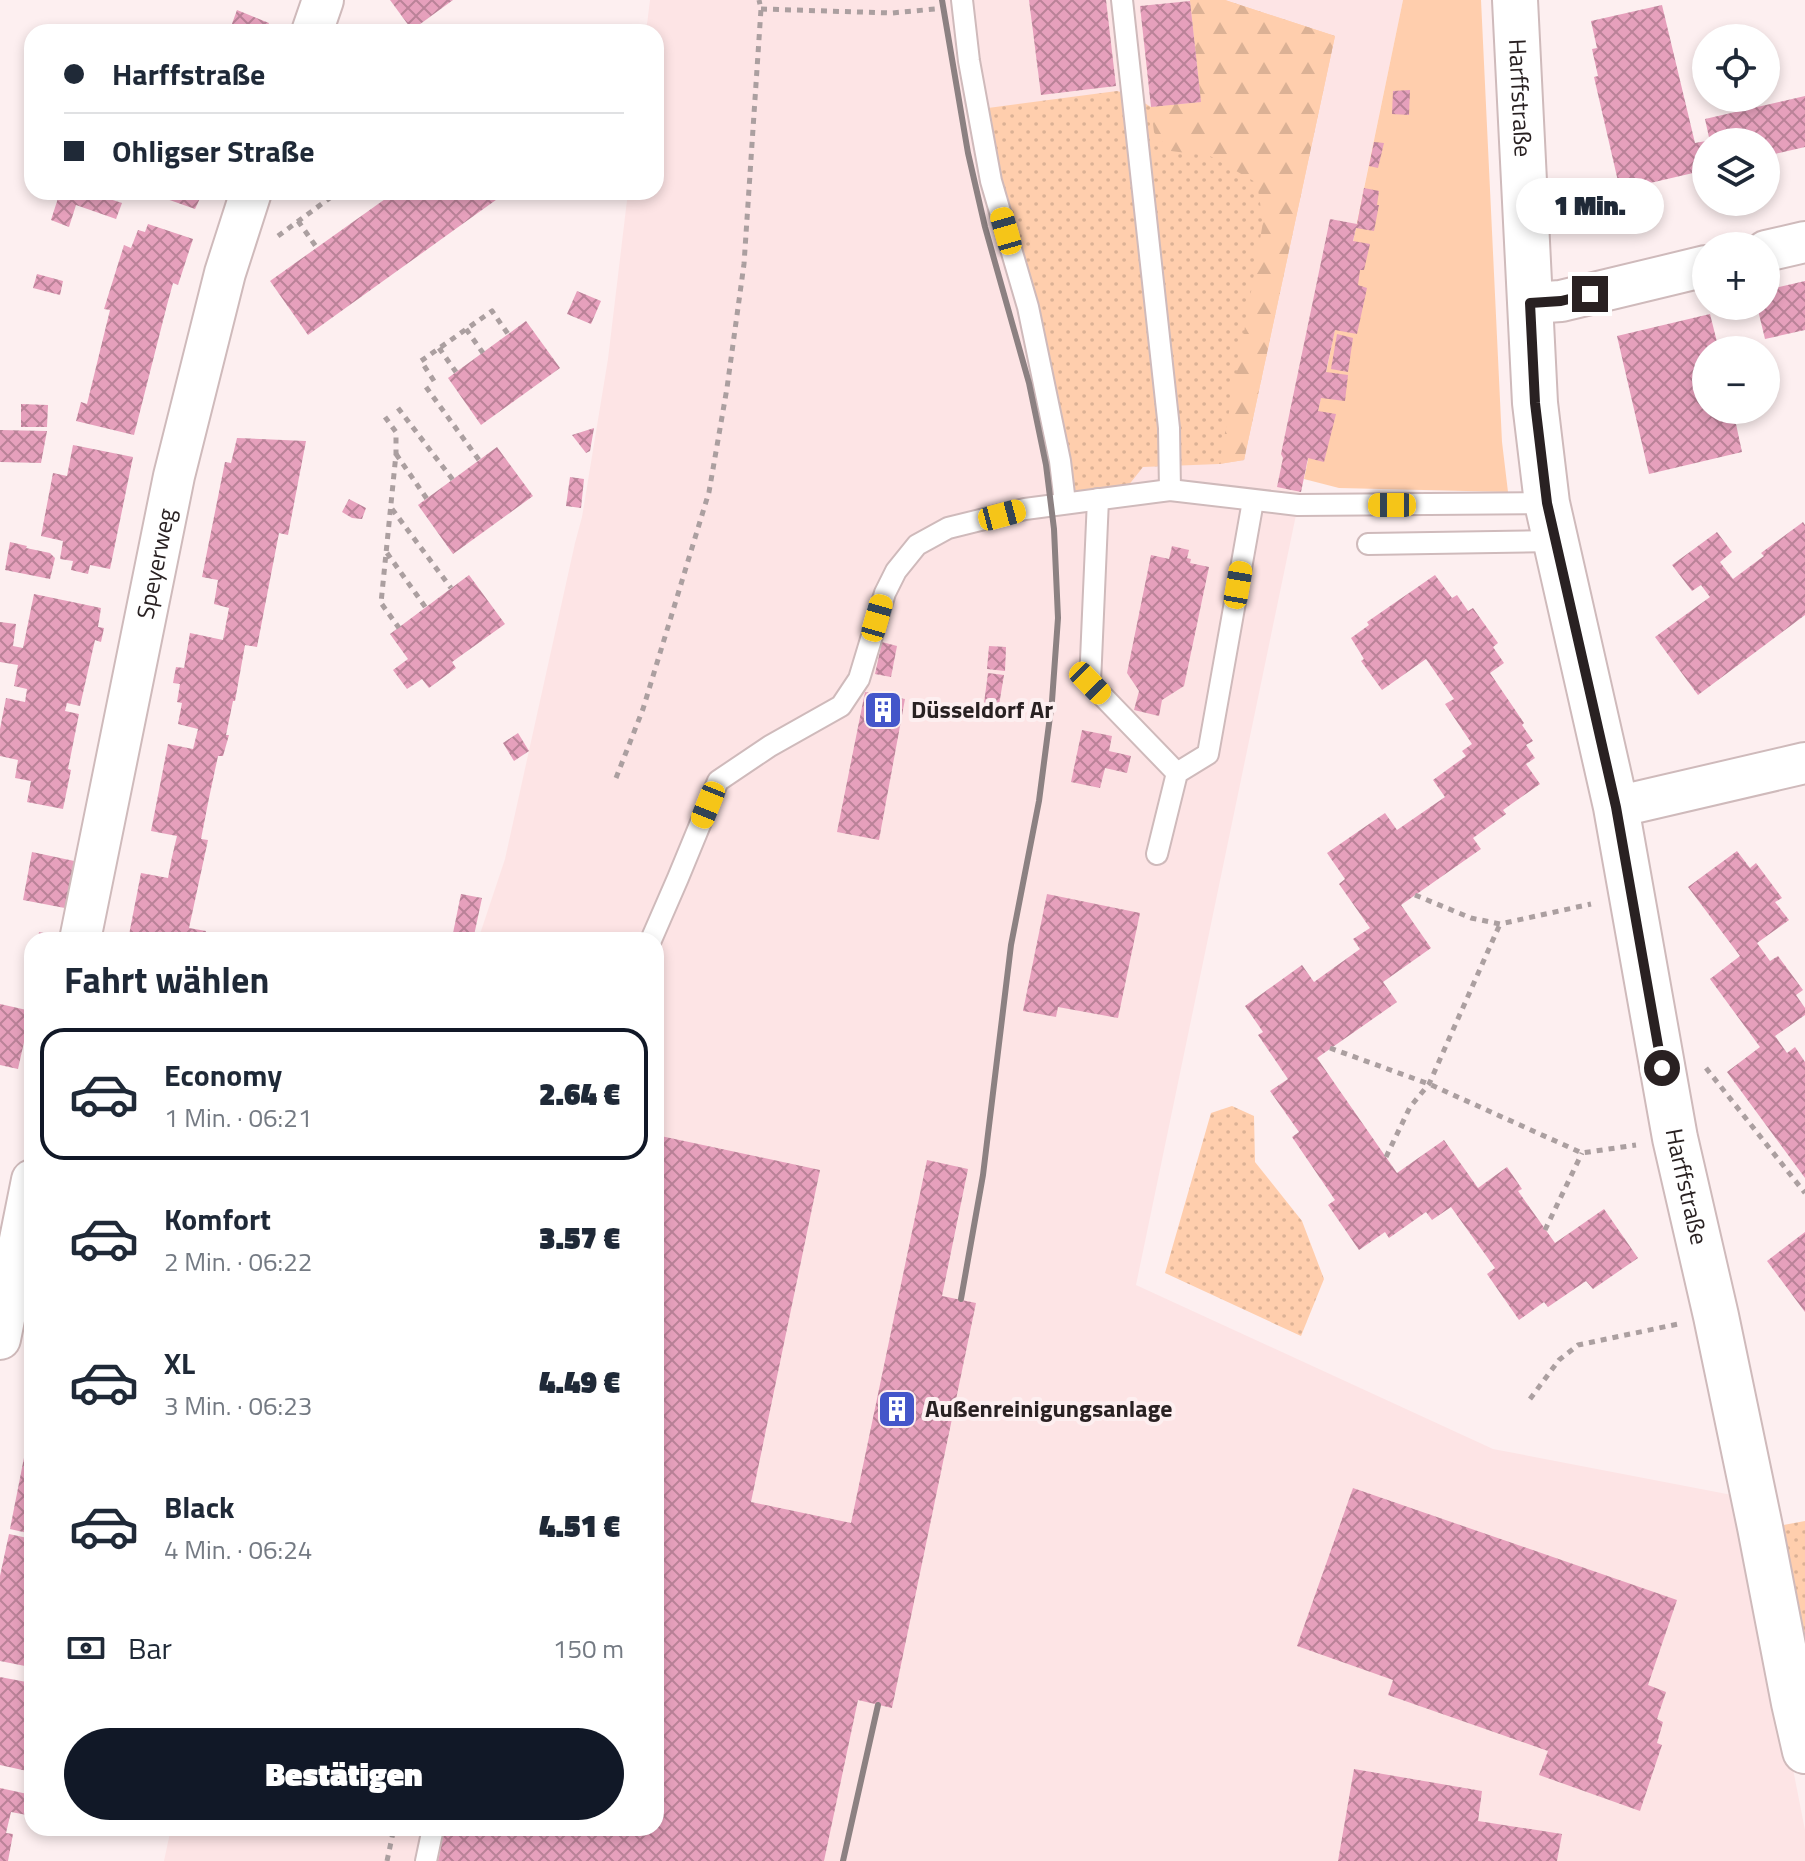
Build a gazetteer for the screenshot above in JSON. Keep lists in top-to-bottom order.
{
  "streets": {
    "street": ["Harffstraße", "Speyerweg"]
  },
  "places": {
    "building": ["Düsseldorf Ar", "Außenreinigungsanlage"]
  },
  "page": {
    "map_buttons": ["+", "−"],
    "banner": ["Harffstraße", "Ohligser Straße"],
    "bubble": "1 Min.",
    "heading": "Fahrt wählen",
    "list": [
      {
        "name": "Economy",
        "note": "1 Min. · 06:21",
        "value": "2.64 €"
      },
      {
        "name": "Komfort",
        "note": "2 Min. · 06:22",
        "value": "3.57 €"
      },
      {
        "name": "XL",
        "note": "3 Min. · 06:23",
        "value": "4.49 €"
      },
      {
        "name": "Black",
        "note": "4 Min. · 06:24",
        "value": "4.51 €"
      }
    ],
    "pay": ["Bar", "150 m"],
    "buttons": "Bestätigen"
  }
}
